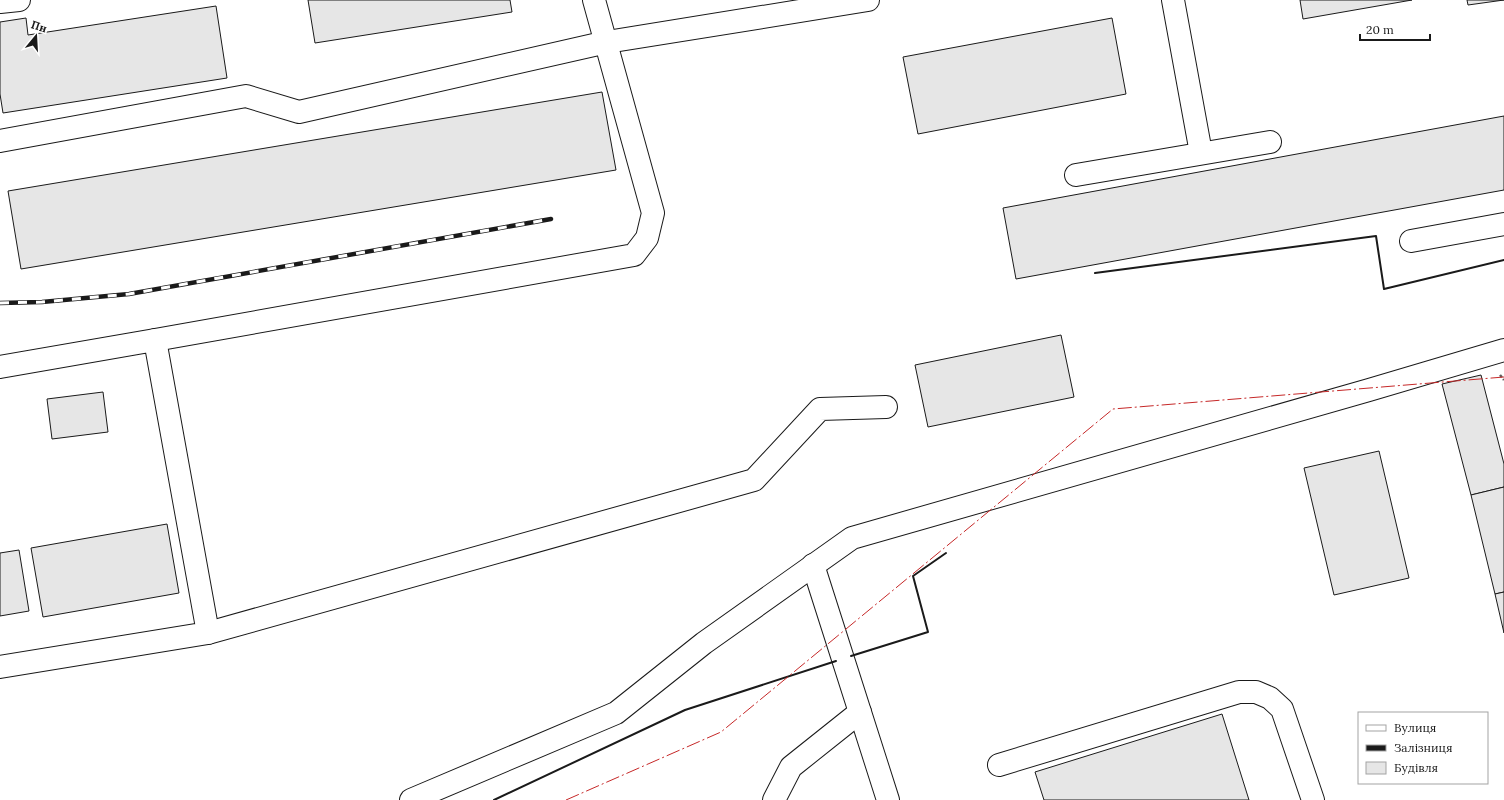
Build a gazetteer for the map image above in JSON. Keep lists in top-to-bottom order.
{
  "legend": ["Вулиця", "Залізниця", "Будівля"],
  "scale_bar": "20 m",
  "north": "top"
}
